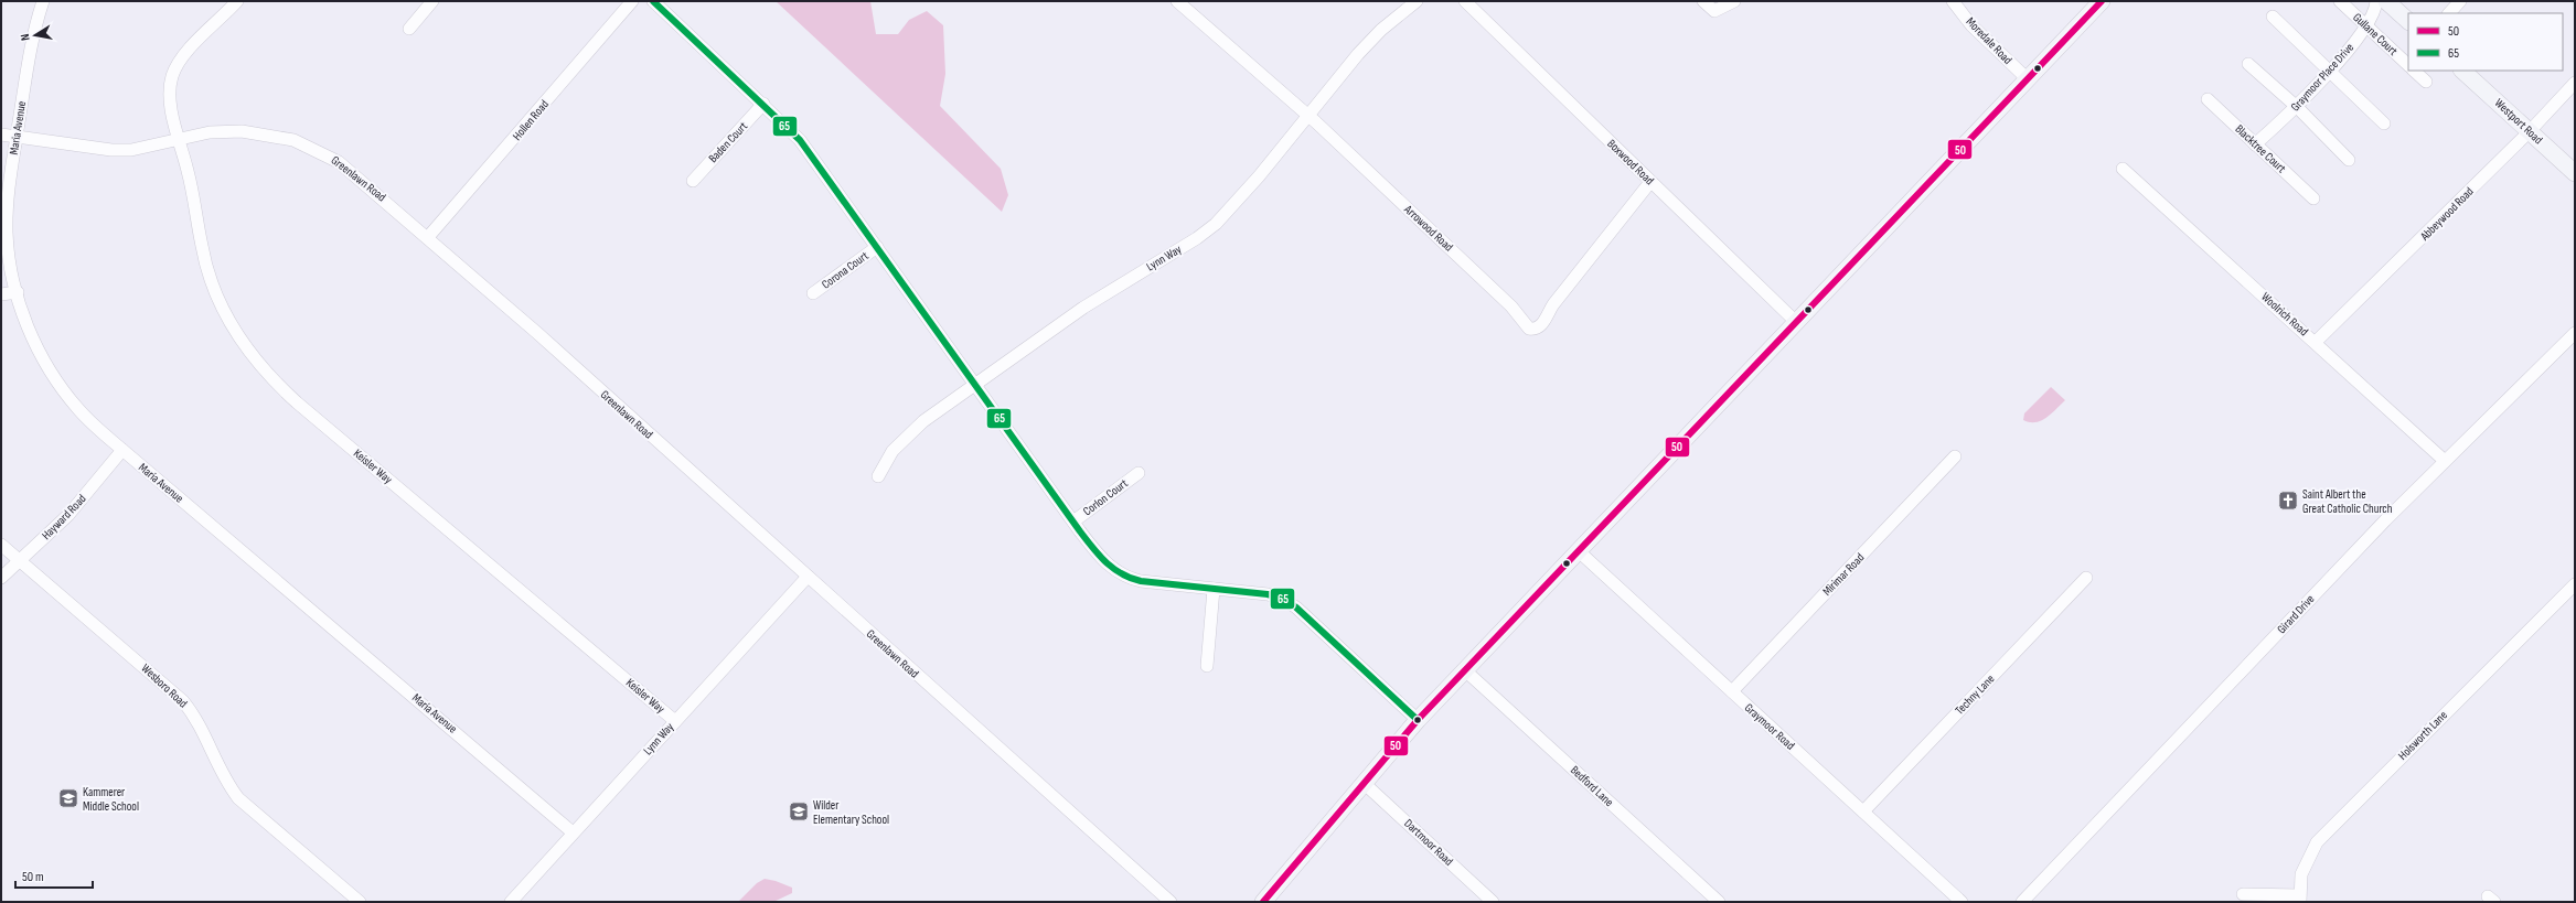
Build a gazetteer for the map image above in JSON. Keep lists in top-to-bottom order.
{
  "streets": {
    "main road": ["Westport Road"],
    "street": [
      "Gullane Court",
      "Moredale Road",
      "Graymoor Place Drive",
      "Hollen Road",
      "Maria Avenue",
      "Baden Court",
      "Blacktree Court",
      "Boxwood Road",
      "Greenlawn Road",
      "Abbeywood Road",
      "Arrowood Road",
      "Lynn Way",
      "Corona Court",
      "Woolrich Road",
      "Keisler Way",
      "Corlon Court",
      "Hayward Road",
      "Mirimar Road",
      "Girard Drive",
      "Wesboro Road",
      "Techny Lane",
      "Graymoor Road",
      "Holsworth Lane",
      "Bedford Lane",
      "Dartmoor Road"
    ]
  },
  "crossings": [
    ["Gullane Court", "Graymoor Place Drive"],
    ["Graymoor Place Drive", "Blacktree Court"],
    ["Hollen Road", "Greenlawn Road"],
    ["Westport Road", "Abbeywood Road"],
    ["Maria Avenue", "Greenlawn Road"],
    ["Maria Avenue", "Lynn Way"],
    ["Maria Avenue", "Hayward Road"],
    ["Boxwood Road", "Arrowood Road"],
    ["Greenlawn Road", "Lynn Way"],
    ["Greenlawn Road", "Keisler Way"],
    ["Abbeywood Road", "Woolrich Road"],
    ["Arrowood Road", "Lynn Way"],
    ["Lynn Way", "Keisler Way"],
    ["Woolrich Road", "Girard Drive"],
    ["Hayward Road", "Wesboro Road"],
    ["Mirimar Road", "Graymoor Road"],
    ["Techny Lane", "Graymoor Road"]
  ],
  "places": {
    "church": ["Saint Albert the Great Catholic Church"],
    "school or university": ["Kammerer Middle School", "Wilder Elementary School"]
  },
  "lines": ["transit line 50", "transit line 65"],
  "legend": ["50", "65"],
  "scale_bar": "50 m",
  "north": "left"
}
